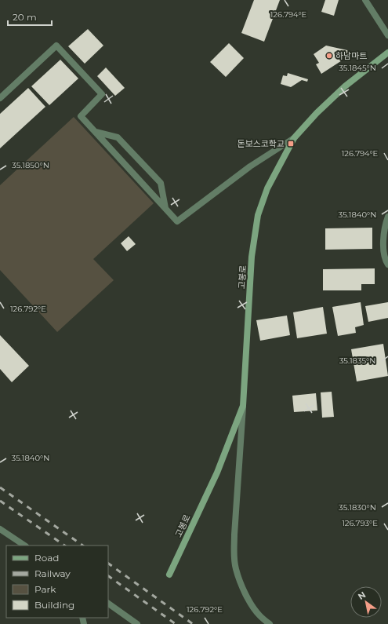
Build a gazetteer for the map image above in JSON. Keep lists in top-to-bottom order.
{
  "streets": {
    "main road": ["고봉로"]
  },
  "places": {
    "other": ["하남마트"],
    "transit": ["돈보스코학교"]
  },
  "legend": [
    "Road",
    "Railway",
    "Park",
    "Building"
  ],
  "scale_bar": "20 m",
  "north": "top left",
  "coordinates": [
    "126.794°E",
    "35.1845°N",
    "35.1850°N",
    "35.1840°N",
    "126.792°E",
    "35.1835°N",
    "35.1830°N",
    "126.793°E"
  ]
}
